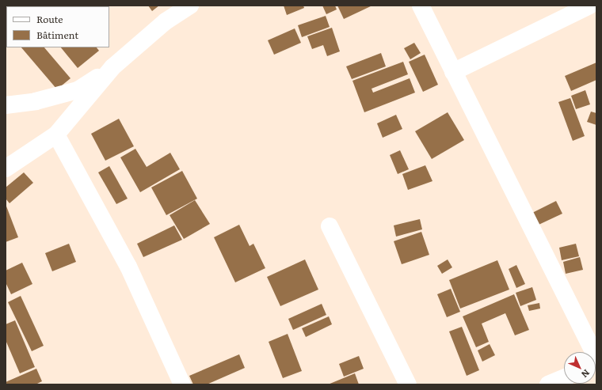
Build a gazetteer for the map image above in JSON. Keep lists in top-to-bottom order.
{
  "legend": ["Route", "Bâtiment"],
  "north": "bottom right"
}
